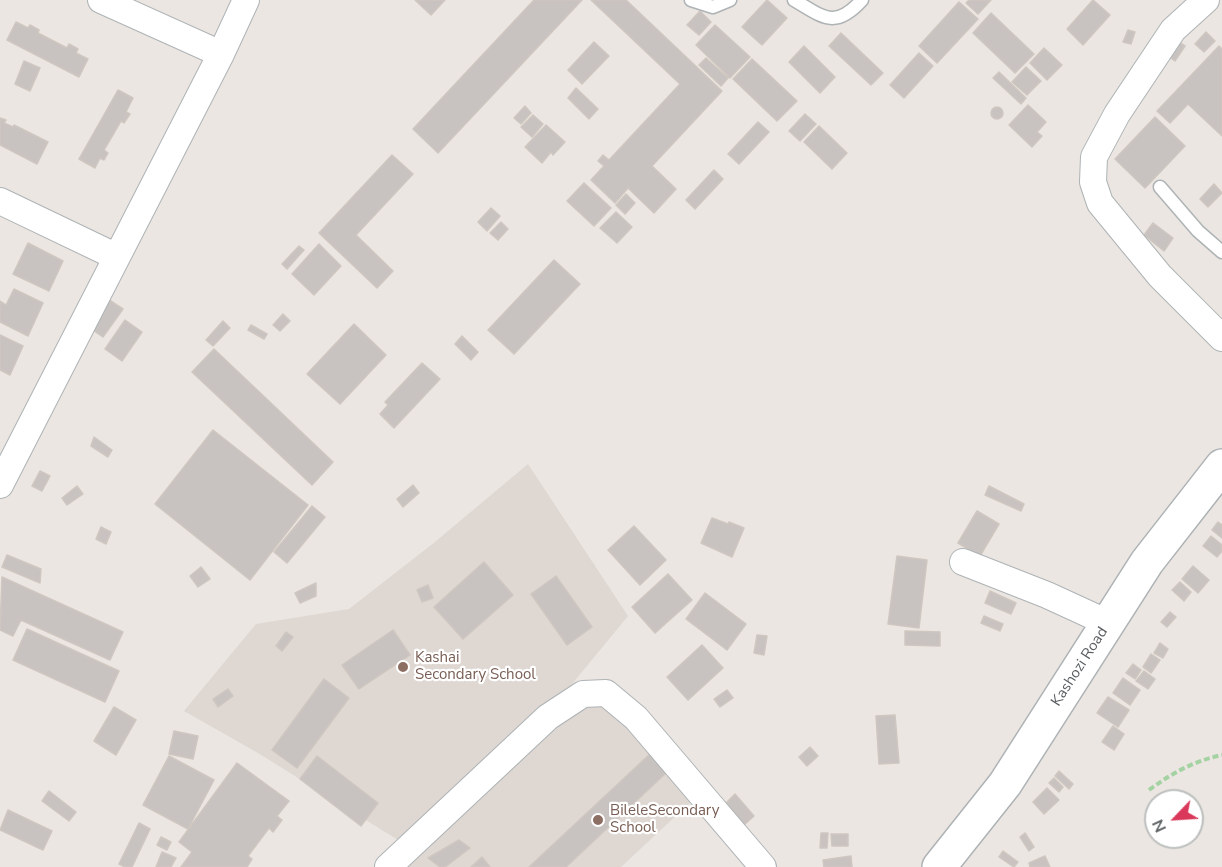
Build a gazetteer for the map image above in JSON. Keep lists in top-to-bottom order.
{
  "streets": {
    "main road": ["Kashozi Road"]
  },
  "places": ["Kashai Secondary School", "BileleSecondary School"],
  "north": "bottom left"
}
